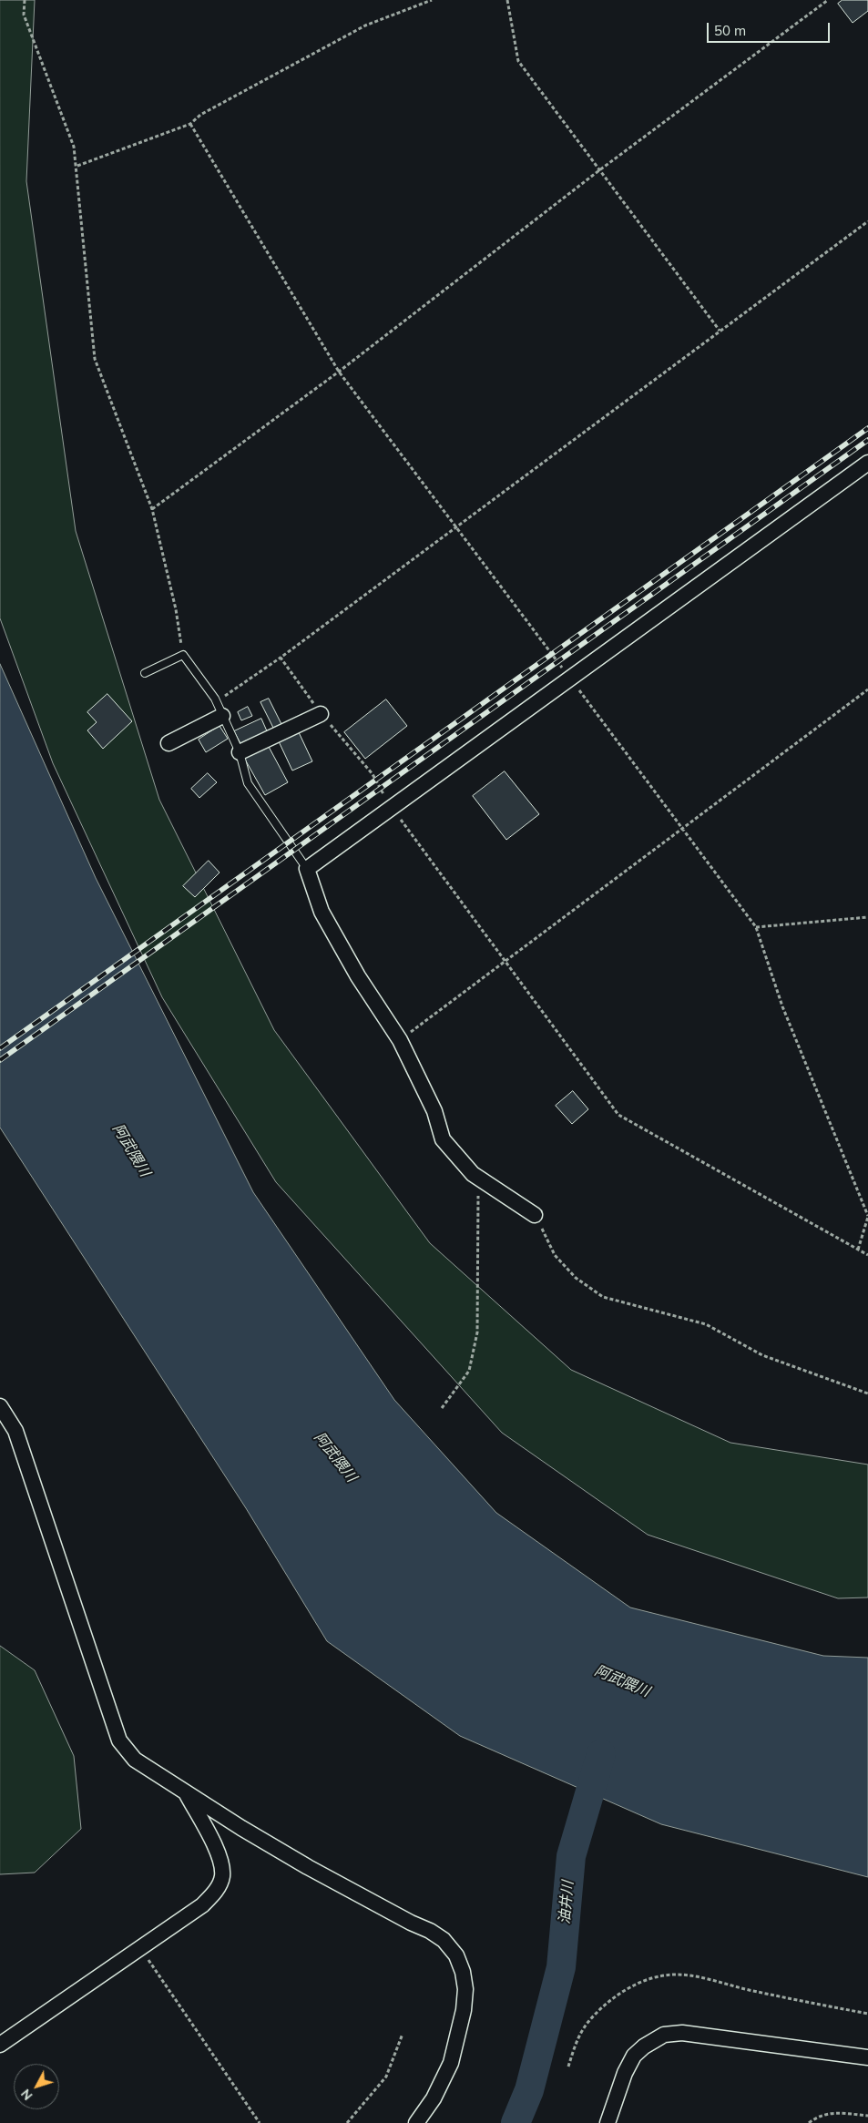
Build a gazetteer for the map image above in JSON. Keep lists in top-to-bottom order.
{
  "water": ["阿武隈川", "油井川"],
  "scale_bar": "50 m",
  "north": "bottom left"
}
